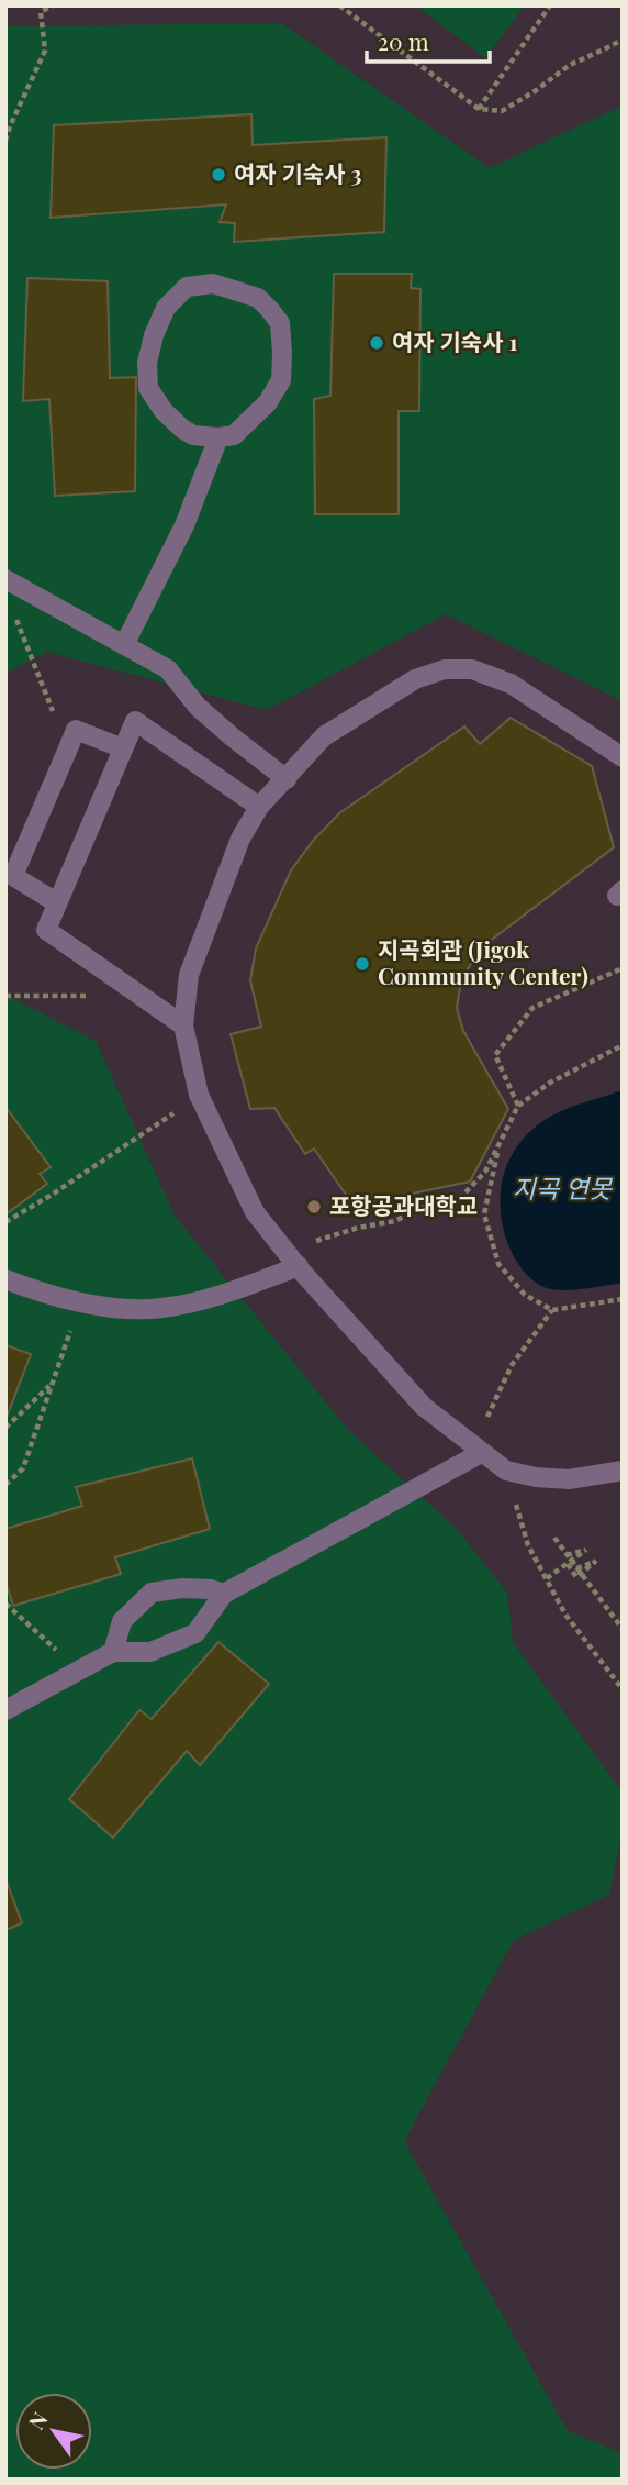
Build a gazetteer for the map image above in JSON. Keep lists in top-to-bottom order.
{
  "water": ["지곡 연못"],
  "places": [
    "여자 기숙사 3",
    "여자 기숙사 1",
    "지곡회관 (Jigok Community Center)",
    "포항공과대학교"
  ],
  "scale_bar": "20 m",
  "north": "top left"
}
